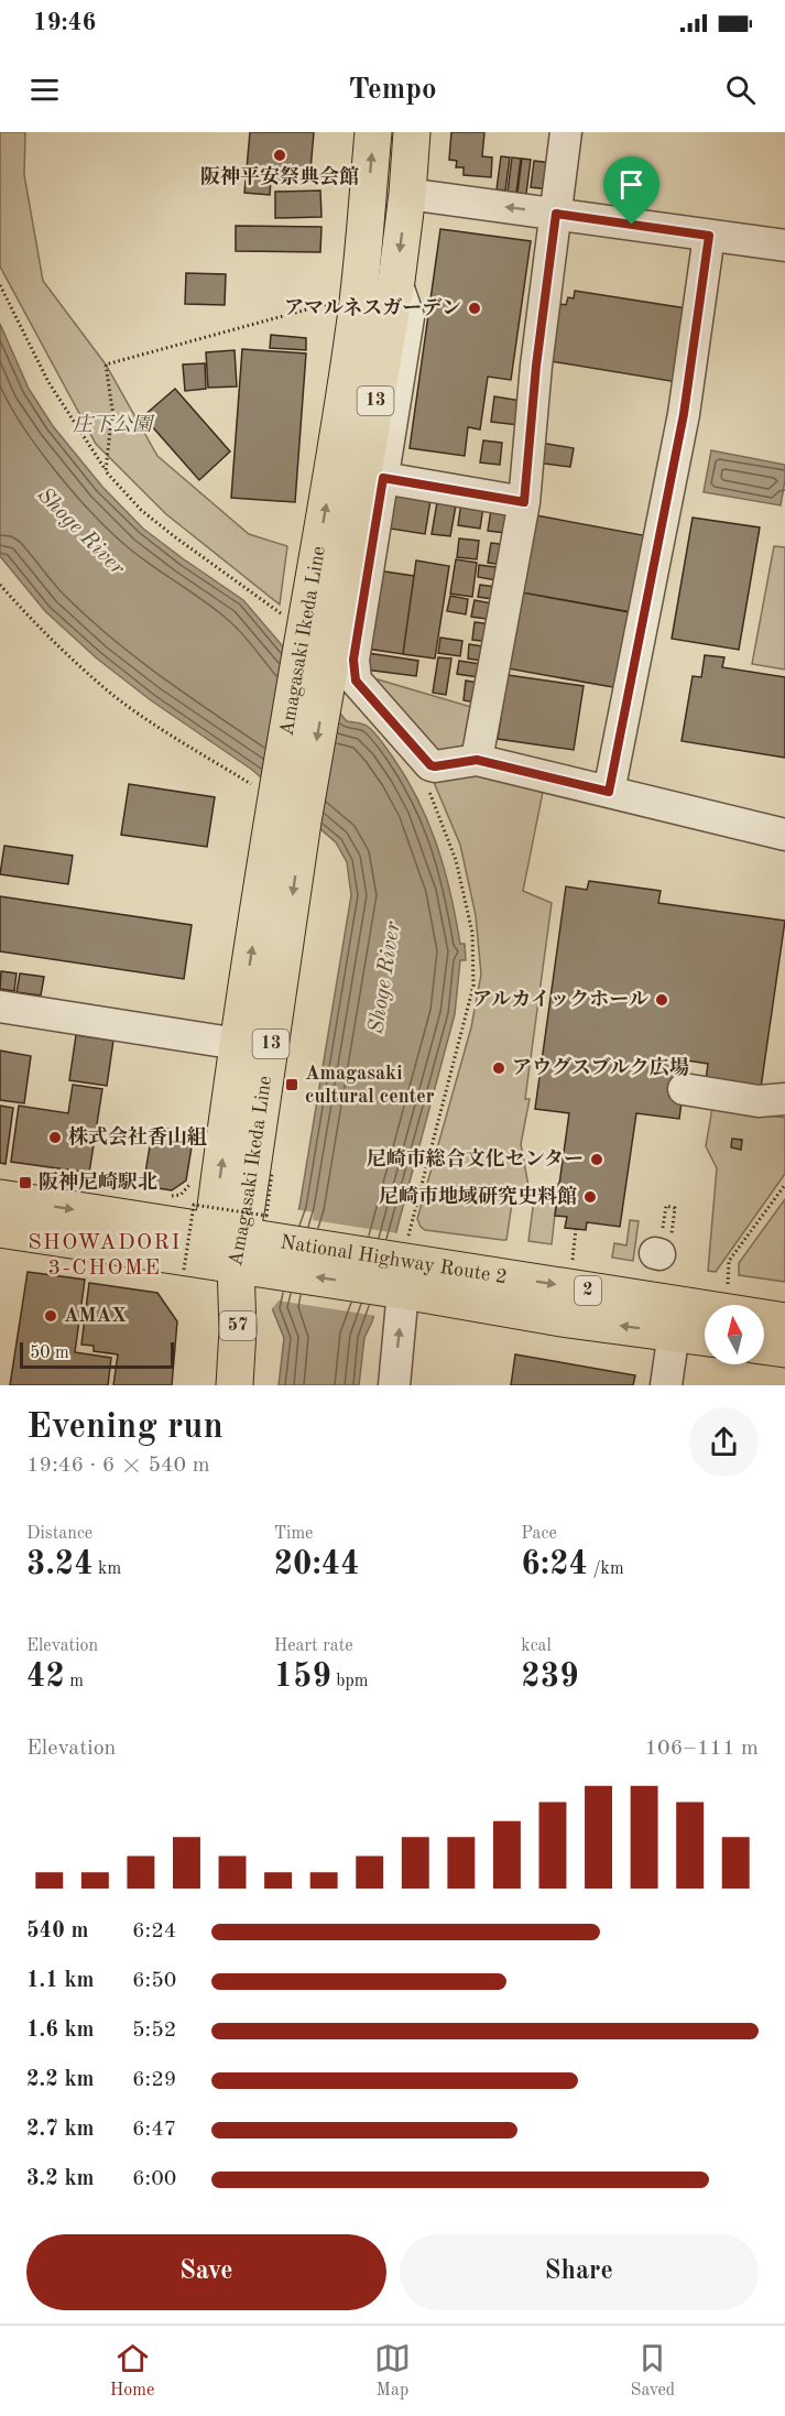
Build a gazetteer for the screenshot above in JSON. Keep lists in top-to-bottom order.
{
  "streets": {
    "main road": [
      "13",
      "Amagasaki Ikeda Line",
      "National Highway Route 2",
      "2",
      "57"
    ]
  },
  "crossings": [
    ["Amagasaki Ikeda Line", "National Highway Route 2"],
    ["Amagasaki Ikeda Line", "57"],
    ["National Highway Route 2", "57"]
  ],
  "districts": ["SHOWADORI 3-CHOME"],
  "water": ["Shoge River"],
  "parks": ["庄下公園"],
  "places": {
    "other": [
      "阪神平安祭典会館",
      "アマルネスガーデン",
      "アルカイックホール",
      "アウグスブルク広場",
      "株式会社香山組",
      "尼崎市総合文化センター",
      "尼崎市地域研究史料館",
      "AMAX"
    ],
    "transit": ["Amagasaki cultural center", "阪神尼崎駅北"]
  },
  "scale_bar": "50 m",
  "north": "top",
  "page": {
    "status": "19:46",
    "header": "Tempo",
    "scale": "50 m",
    "heading": ["Evening run", "19:46 · 6 × 540 m"],
    "stats": [
      ["Distance", "3.24 km"],
      ["Time", "20:44"],
      ["Pace", "6:24 /km"],
      ["Elevation", "42 m"],
      ["Heart rate", "159 bpm"],
      ["kcal", "239"]
    ],
    "chart": ["Elevation", "106–111 m"],
    "list": [
      {
        "name": "540 m",
        "note": "6:24"
      },
      {
        "name": "1.1 km",
        "note": "6:50"
      },
      {
        "name": "1.6 km",
        "note": "5:52"
      },
      {
        "name": "2.2 km",
        "note": "6:29"
      },
      {
        "name": "2.7 km",
        "note": "6:47"
      },
      {
        "name": "3.2 km",
        "note": "6:00"
      }
    ],
    "buttons": ["Save", "Share"],
    "tabs": ["Home", "Map", "Saved"]
  }
}
